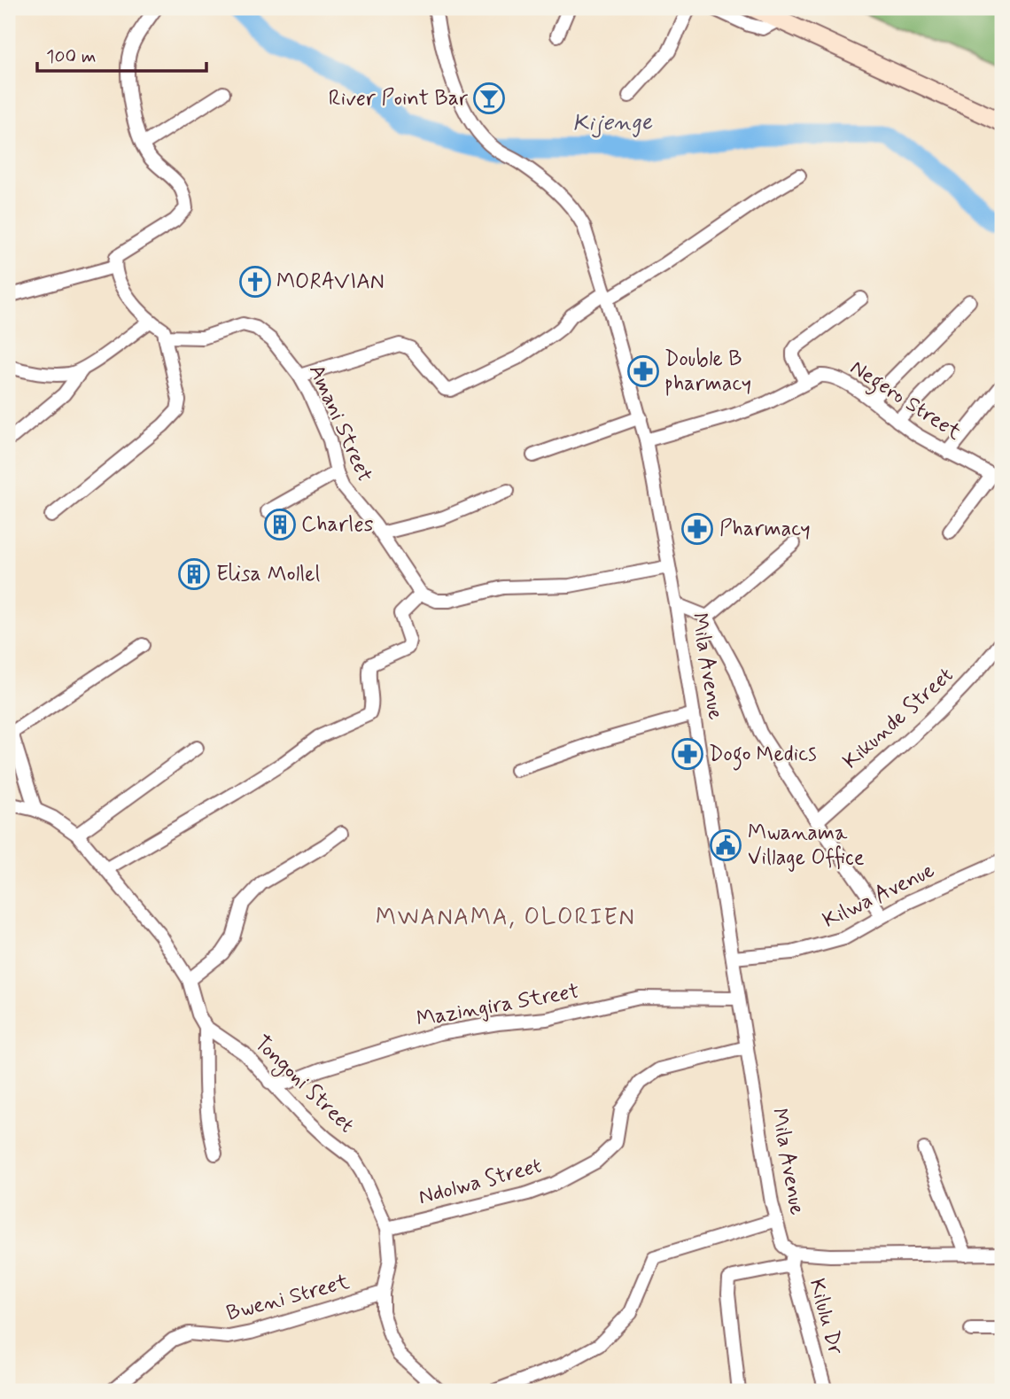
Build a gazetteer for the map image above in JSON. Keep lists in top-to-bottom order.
{
  "streets": {
    "street": [
      "Negero Street",
      "Amani Street",
      "Mila Avenue",
      "Kikunde Street",
      "Kilwa Avenue",
      "Mazingira Street",
      "Tongoni Street",
      "Ndolwa Street",
      "Bweni Street",
      "Kilulu Dr"
    ]
  },
  "crossings": [
    ["Negero Street", "Mila Avenue"],
    ["Mila Avenue", "Kilwa Avenue"],
    ["Mila Avenue", "Mazingira Street"],
    ["Mila Avenue", "Ndolwa Street"],
    ["Mila Avenue", "Kilulu Dr"],
    ["Mazingira Street", "Tongoni Street"],
    ["Tongoni Street", "Ndolwa Street"],
    ["Tongoni Street", "Bweni Street"]
  ],
  "districts": ["MWANAMA, OLORIEN"],
  "water": ["Kijenge"],
  "places": {
    "bar": ["River Point Bar"],
    "church": ["MORAVIAN"],
    "pharmacy": ["Double B pharmacy", "Pharmacy", "Dogo Medics"],
    "building": ["Charles", "Elisa Mollel"],
    "public building": ["Mwanama Village Office"]
  },
  "scale_bar": "100 m"
}
